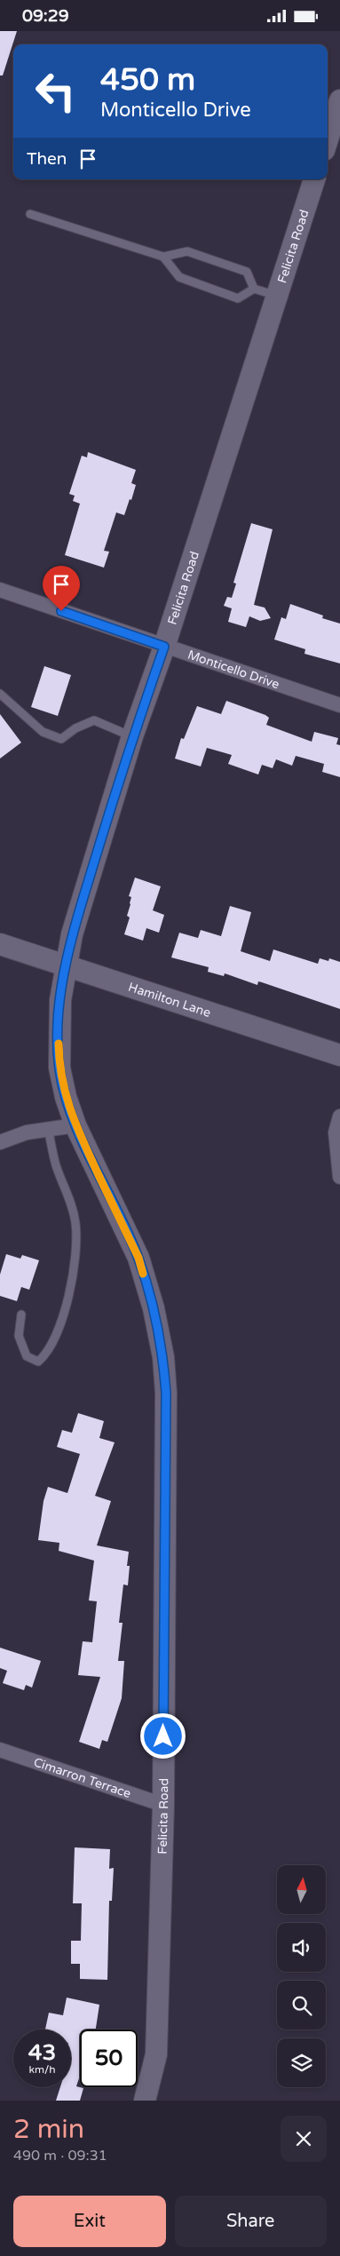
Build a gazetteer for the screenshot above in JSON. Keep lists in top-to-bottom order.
{
  "streets": {
    "main road": ["Felicita Road", "Hamilton Lane"],
    "street": ["Monticello Drive", "Cimarron Terrace"]
  },
  "crossings": [
    ["Felicita Road", "Monticello Drive"],
    ["Felicita Road", "Hamilton Lane"],
    ["Felicita Road", "Cimarron Terrace"]
  ],
  "north": "top",
  "page": {
    "status": "09:29",
    "turn": ["450 m", "Monticello Drive"],
    "then": "Then",
    "speed": "43 km/h",
    "limit": "50",
    "heading": ["2 min", "490 m · 09:31"],
    "buttons": ["Exit", "Share"]
  }
}
